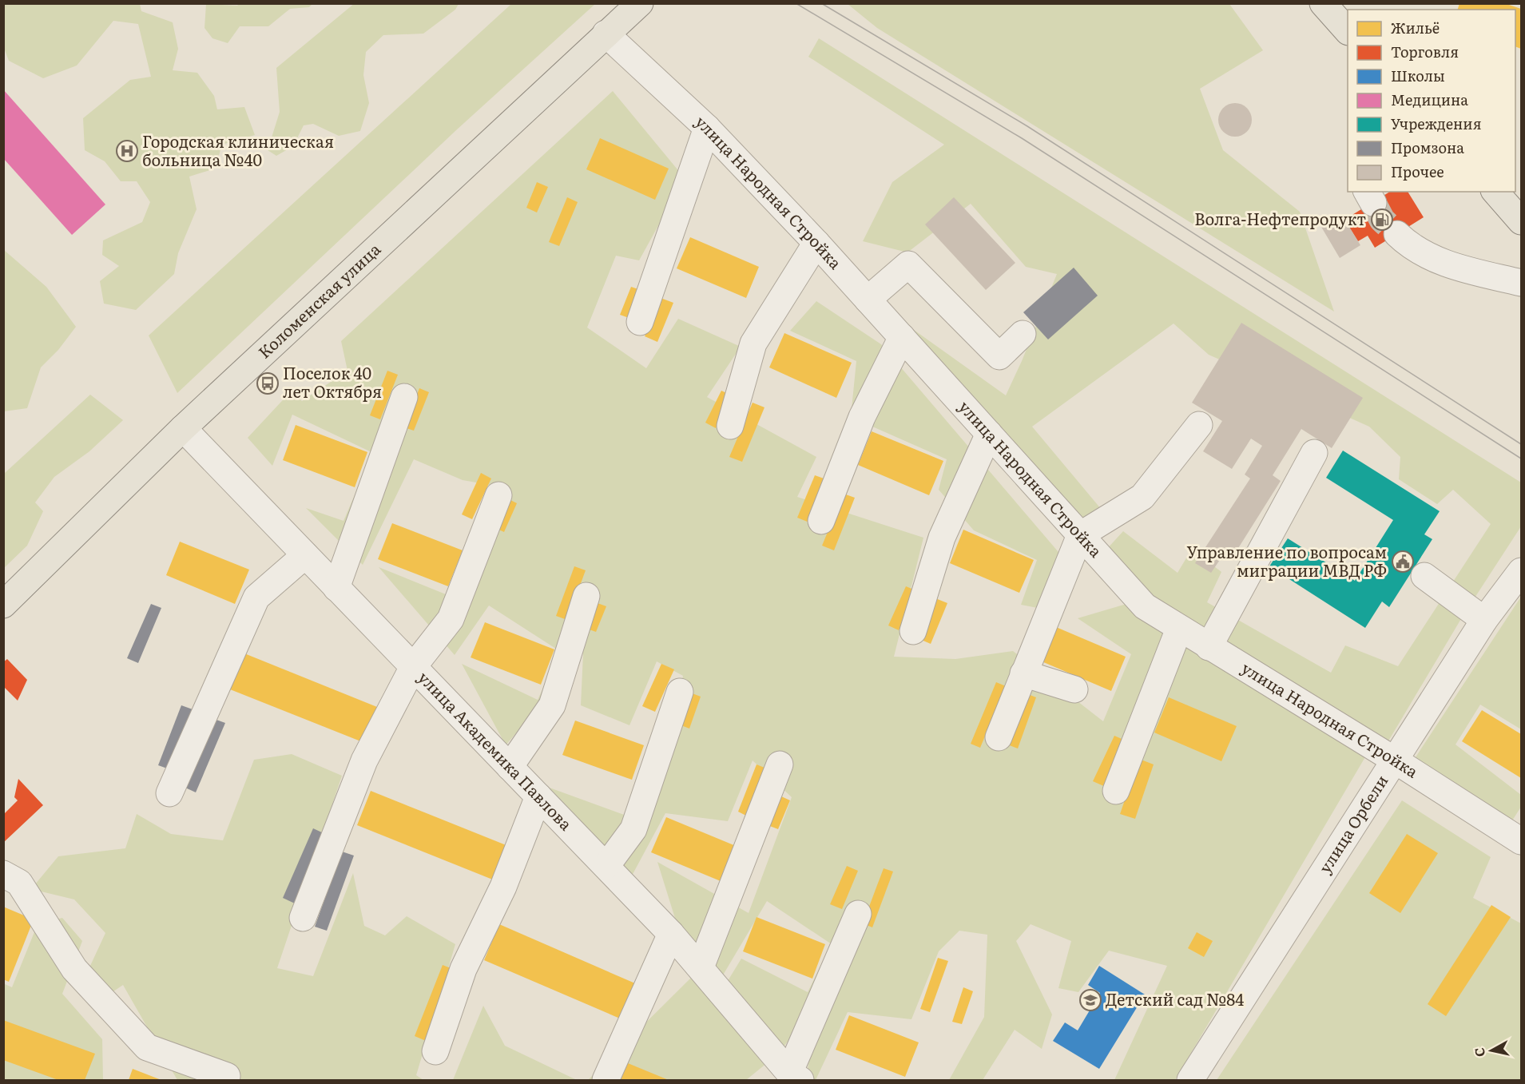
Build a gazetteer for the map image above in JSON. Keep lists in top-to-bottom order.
{
  "streets": {
    "main road": ["Коломенская улица"],
    "street": ["улица Народная Стройка", "улица Академика Павлова", "улица Орбели"]
  },
  "crossings": [
    ["улица Народная Стройка", "Коломенская улица"],
    ["улица Народная Стройка", "улица Орбели"],
    ["Коломенская улица", "улица Академика Павлова"]
  ],
  "places": {
    "hospital": ["Городская клиническая больница №40"],
    "fuel station": ["Волга-Нефтепродукт"],
    "bus stop": ["Поселок 40 лет Октября"],
    "public building": ["Управление по вопросам миграции МВД РФ"],
    "school or university": ["Детский сад №84"]
  },
  "legend": [
    "Жильё",
    "Торговля",
    "Школы",
    "Медицина",
    "Учреждения",
    "Промзона",
    "Прочее"
  ],
  "north": "left"
}
